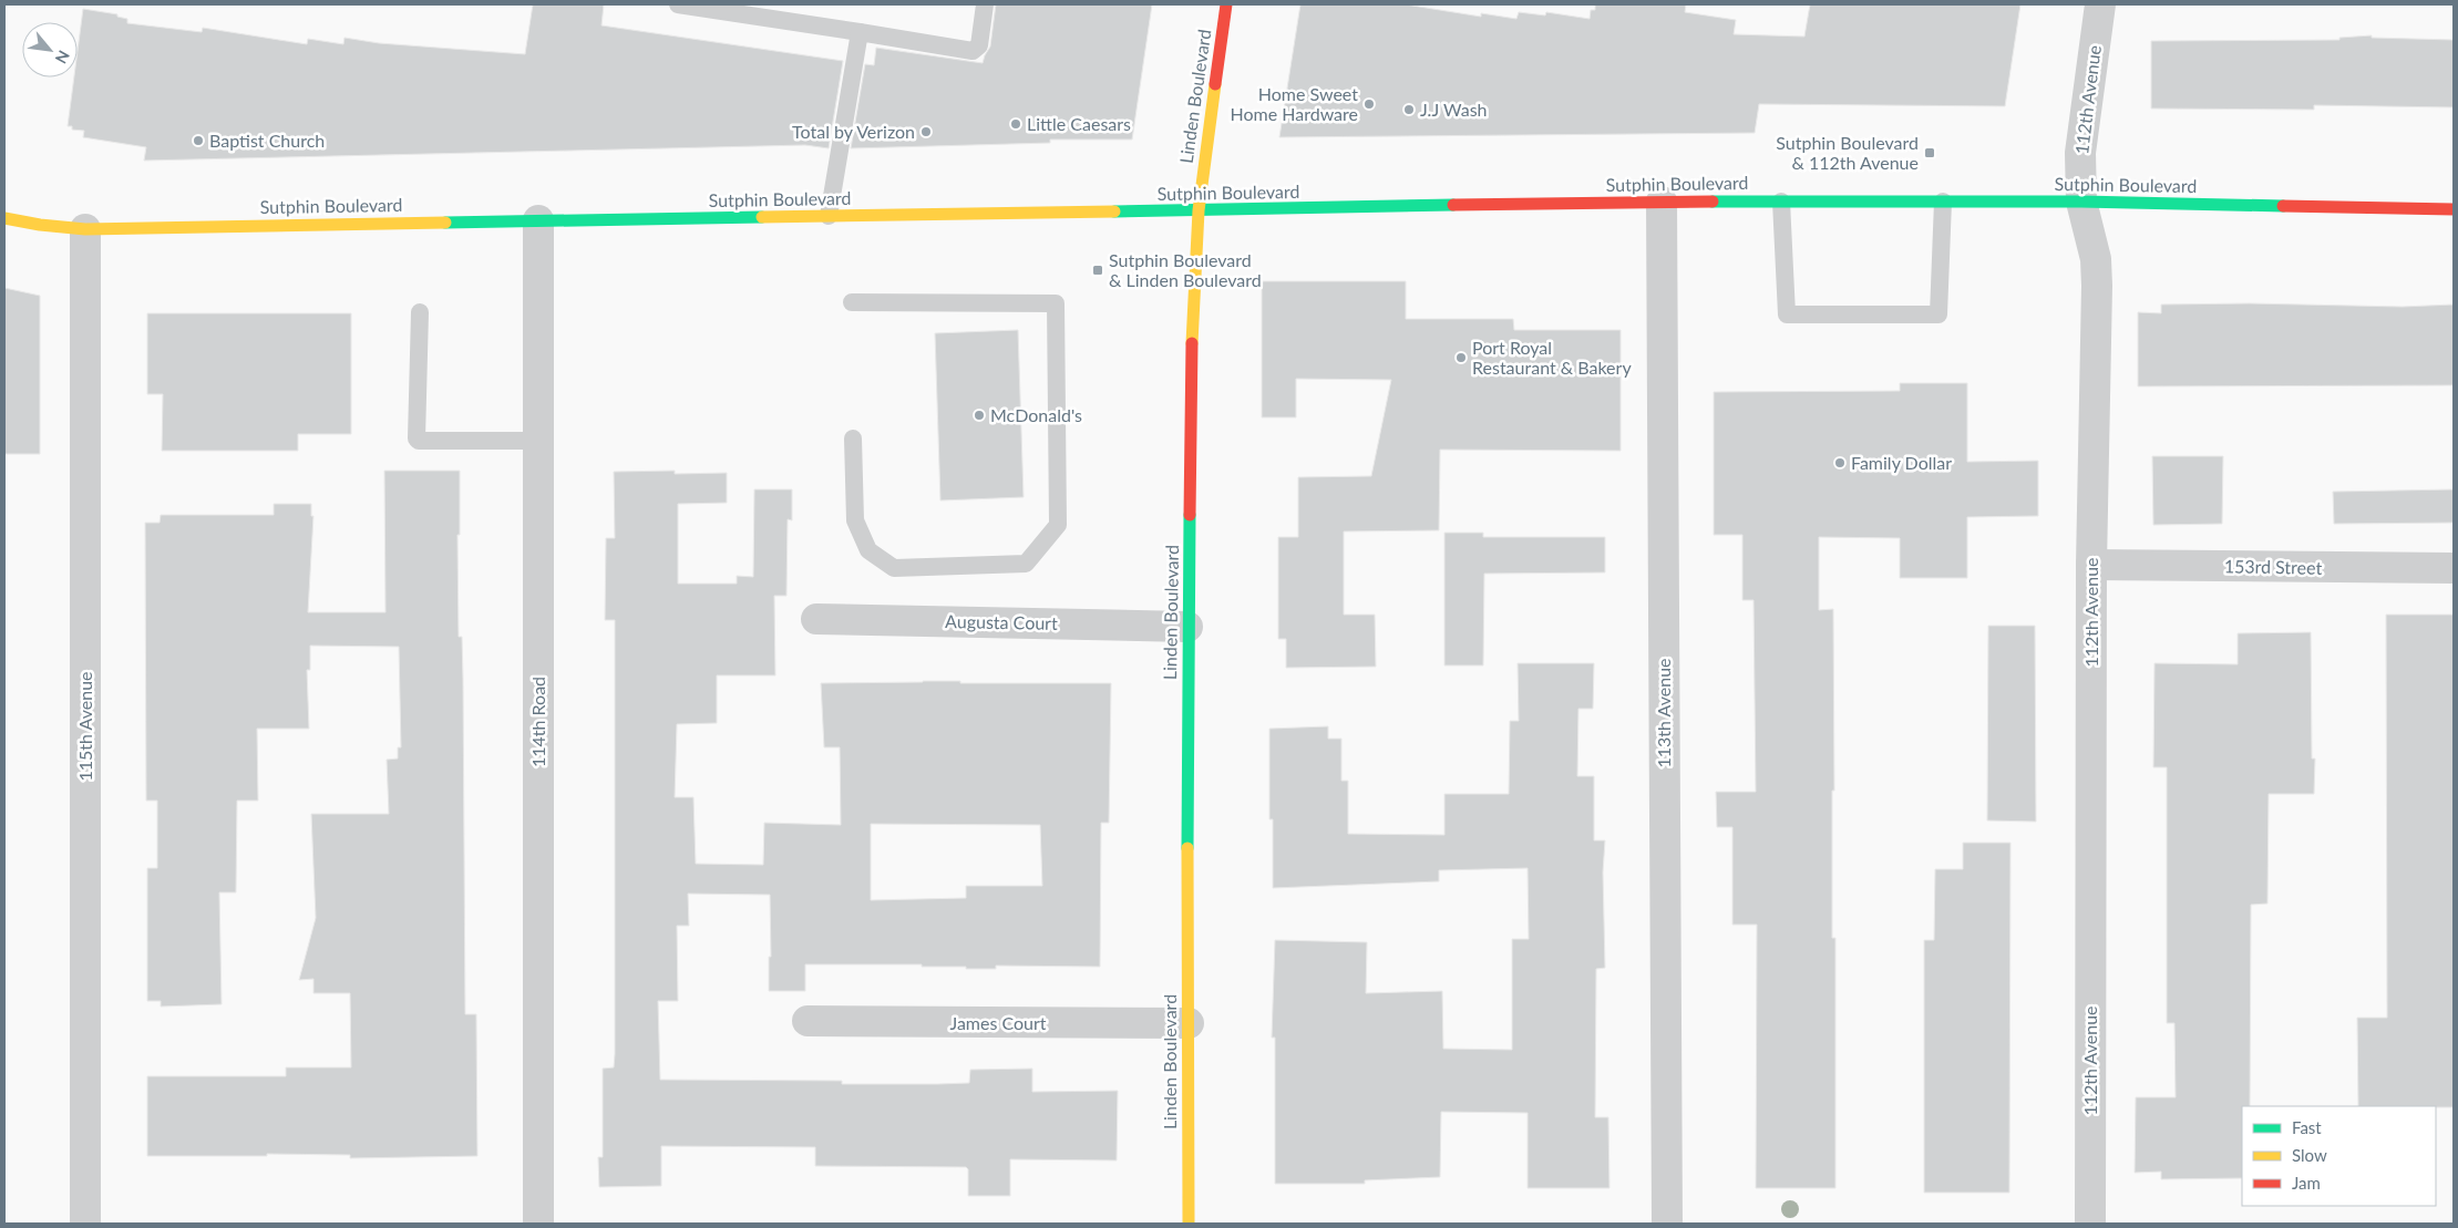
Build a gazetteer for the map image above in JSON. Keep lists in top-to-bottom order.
{
  "streets": {
    "main road": ["Linden Boulevard", "Sutphin Boulevard"],
    "street": [
      "112th Avenue",
      "153rd Street",
      "Augusta Court",
      "113th Avenue",
      "114th Road",
      "115th Avenue",
      "James Court"
    ]
  },
  "crossings": [
    ["Linden Boulevard", "Sutphin Boulevard"],
    ["Linden Boulevard", "Augusta Court"],
    ["Linden Boulevard", "James Court"],
    ["112th Avenue", "Sutphin Boulevard"],
    ["112th Avenue", "153rd Street"],
    ["Sutphin Boulevard", "113th Avenue"],
    ["Sutphin Boulevard", "114th Road"],
    ["Sutphin Boulevard", "115th Avenue"]
  ],
  "places": {
    "other": [
      "Home Sweet Home Hardware",
      "J.J Wash",
      "Little Caesars",
      "Total by Verizon",
      "Baptist Church",
      "Port Royal Restaurant & Bakery",
      "McDonald's",
      "Family Dollar"
    ],
    "transit": ["Sutphin Boulevard & 112th Avenue", "Sutphin Boulevard & Linden Boulevard"]
  },
  "legend": ["Fast", "Slow", "Jam"],
  "north": "bottom right"
}
